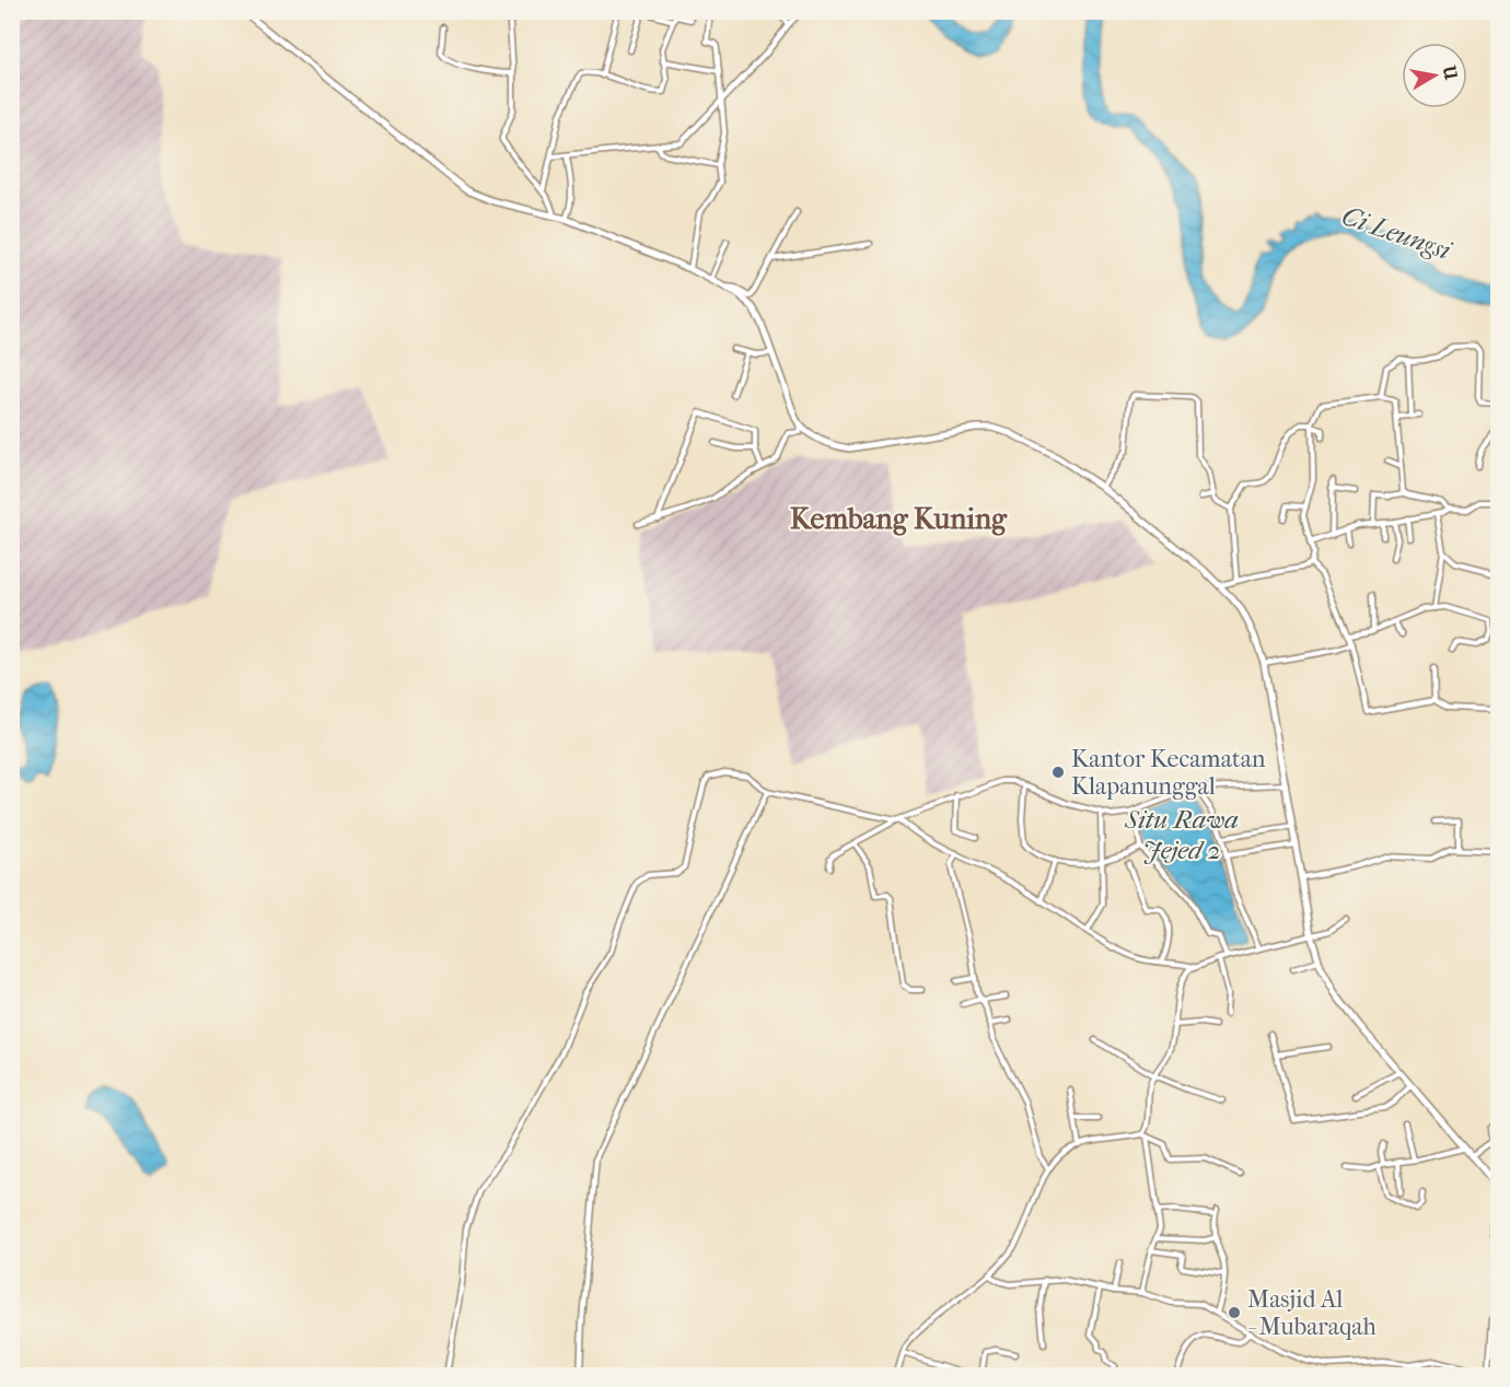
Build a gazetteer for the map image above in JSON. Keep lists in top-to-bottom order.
{
  "districts": ["Kembang Kuning"],
  "water": ["Ci Leungsi", "Situ Rawa Jejed 2"],
  "places": ["Kantor Kecamatan Klapanunggal", "Masjid Al - Mubaraqah"],
  "north": "right"
}
